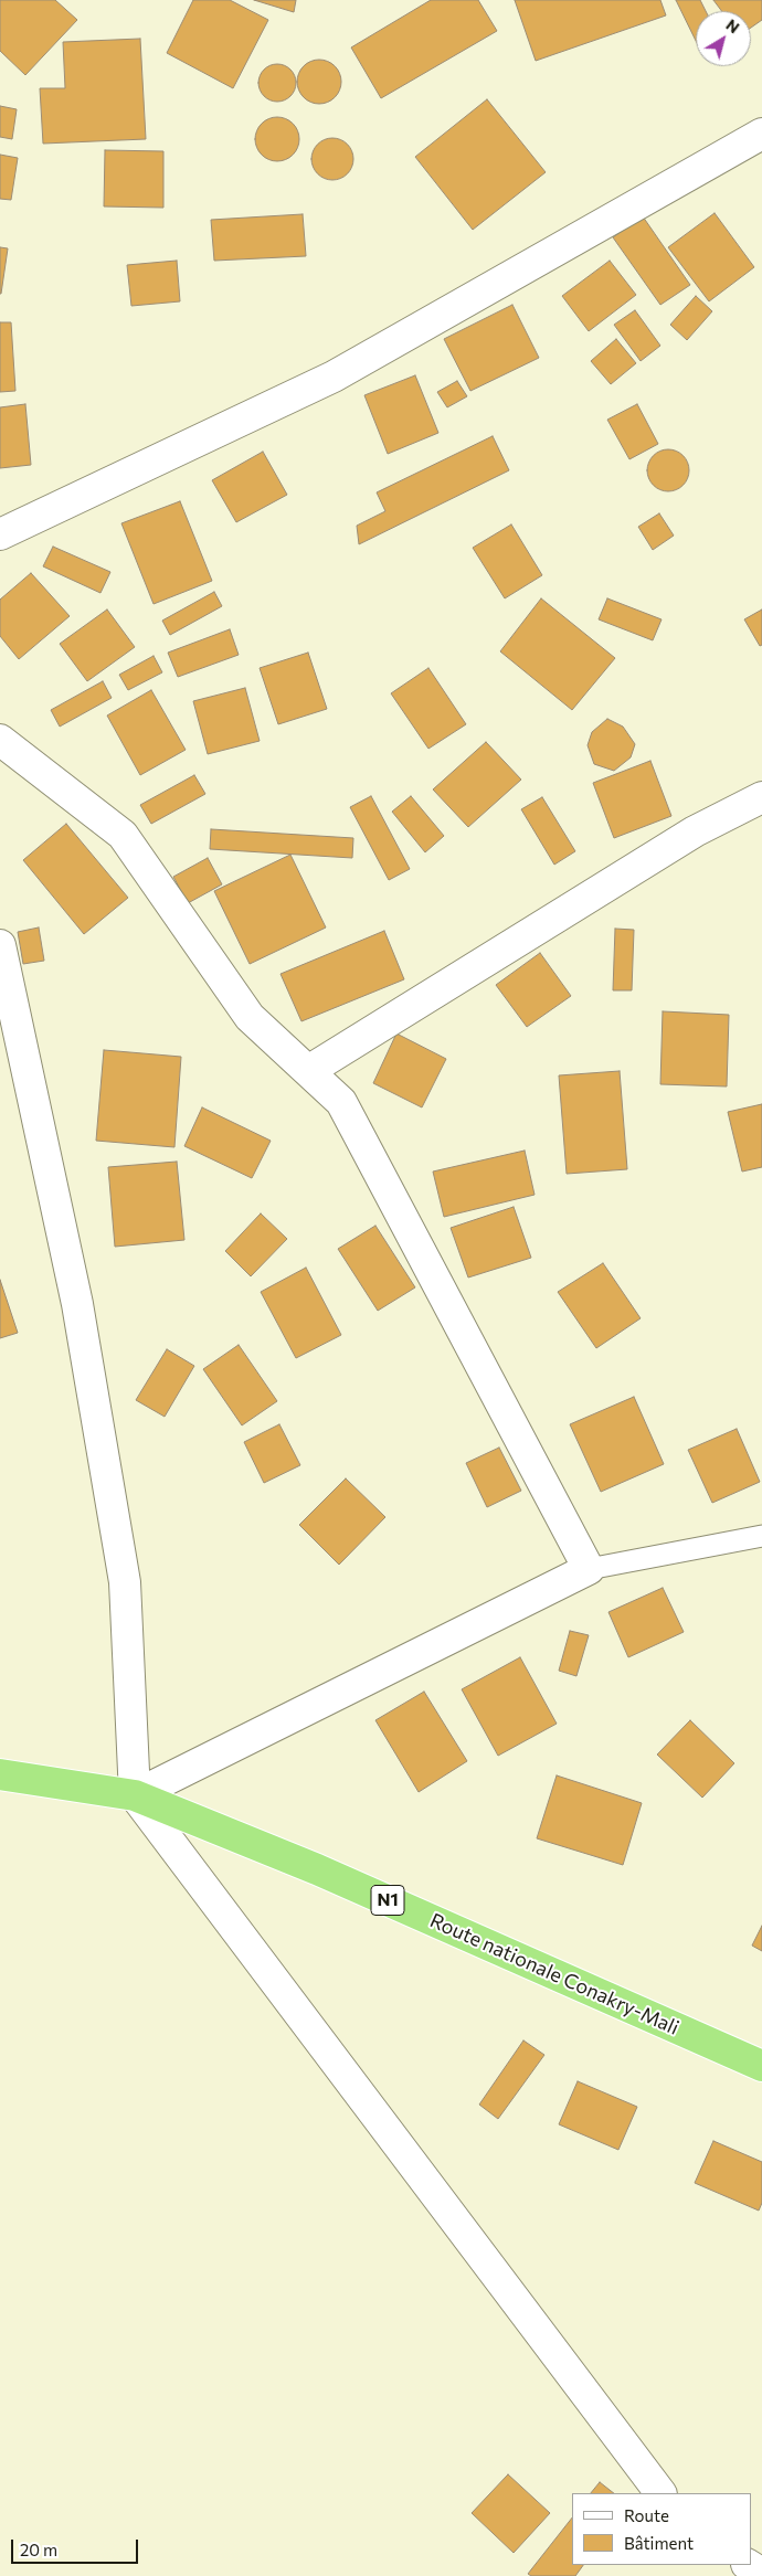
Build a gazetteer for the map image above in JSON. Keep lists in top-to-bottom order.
{
  "streets": {
    "highway": ["N1", "Route nationale Conakry-Mali"]
  },
  "legend": ["Route", "Bâtiment"],
  "scale_bar": "20 m",
  "north": "top right"
}
